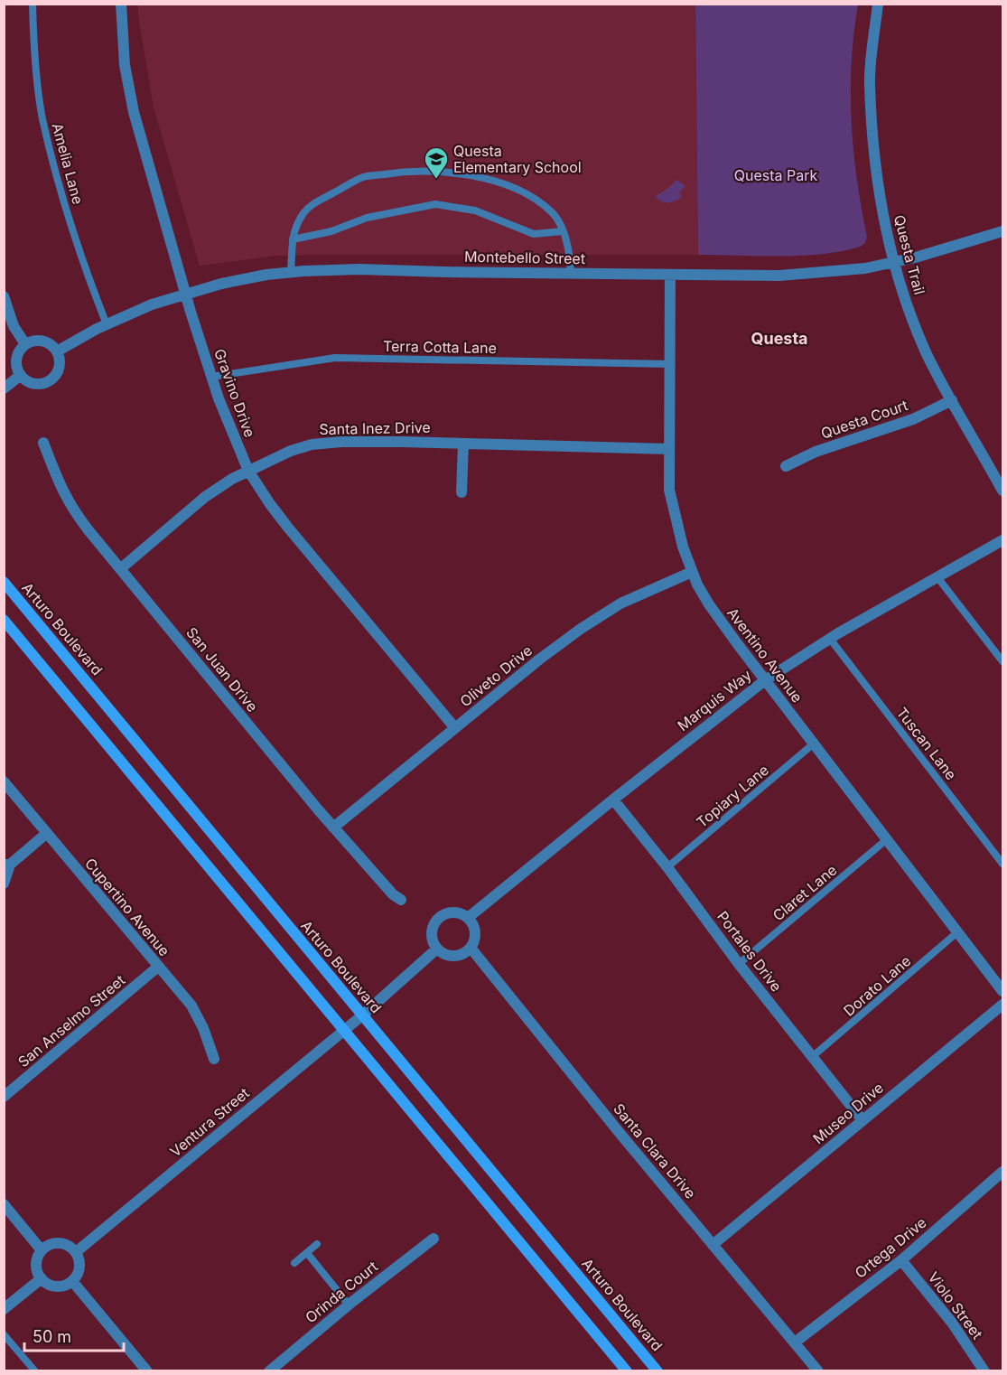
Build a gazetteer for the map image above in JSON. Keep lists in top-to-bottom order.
{
  "streets": {
    "street": [
      "Questa Trail",
      "Montebello Street",
      "Gravino Drive",
      "Questa Court",
      "Santa Inez Drive",
      "Arturo Boulevard",
      "Aventino Avenue",
      "San Juan Drive",
      "Oliveto Drive",
      "Marquis Way",
      "Cupertino Avenue",
      "Portales Drive",
      "San Anselmo Street",
      "Museo Drive",
      "Ventura Street",
      "Santa Clara Drive",
      "Ortega Drive",
      "Orinda Court",
      "Violo Street"
    ],
    "lane": [
      "Amelia Lane",
      "Terra Cotta Lane",
      "Tuscan Lane",
      "Topiary Lane",
      "Claret Lane",
      "Dorato Lane"
    ]
  },
  "crossings": [
    ["Amelia Lane", "Montebello Street"],
    ["Questa Trail", "Montebello Street"],
    ["Questa Trail", "Questa Court"],
    ["Montebello Street", "Gravino Drive"],
    ["Montebello Street", "Aventino Avenue"],
    ["Terra Cotta Lane", "Gravino Drive"],
    ["Terra Cotta Lane", "Aventino Avenue"],
    ["Gravino Drive", "Santa Inez Drive"],
    ["Gravino Drive", "Oliveto Drive"],
    ["Santa Inez Drive", "Aventino Avenue"],
    ["Santa Inez Drive", "San Juan Drive"],
    ["Arturo Boulevard", "Ventura Street"],
    ["Aventino Avenue", "Oliveto Drive"],
    ["Aventino Avenue", "Marquis Way"],
    ["Aventino Avenue", "Topiary Lane"],
    ["Aventino Avenue", "Claret Lane"],
    ["Aventino Avenue", "Dorato Lane"],
    ["San Juan Drive", "Oliveto Drive"],
    ["Marquis Way", "Tuscan Lane"],
    ["Marquis Way", "Portales Drive"],
    ["Marquis Way", "Santa Clara Drive"],
    ["Topiary Lane", "Portales Drive"],
    ["Claret Lane", "Portales Drive"],
    ["Cupertino Avenue", "San Anselmo Street"],
    ["Portales Drive", "Dorato Lane"],
    ["Portales Drive", "Museo Drive"],
    ["Museo Drive", "Santa Clara Drive"],
    ["Santa Clara Drive", "Ortega Drive"],
    ["Ortega Drive", "Violo Street"]
  ],
  "districts": ["Questa"],
  "parks": ["Questa Park"],
  "places": {
    "school or university": ["Questa Elementary School"]
  },
  "scale_bar": "50 m"
}
